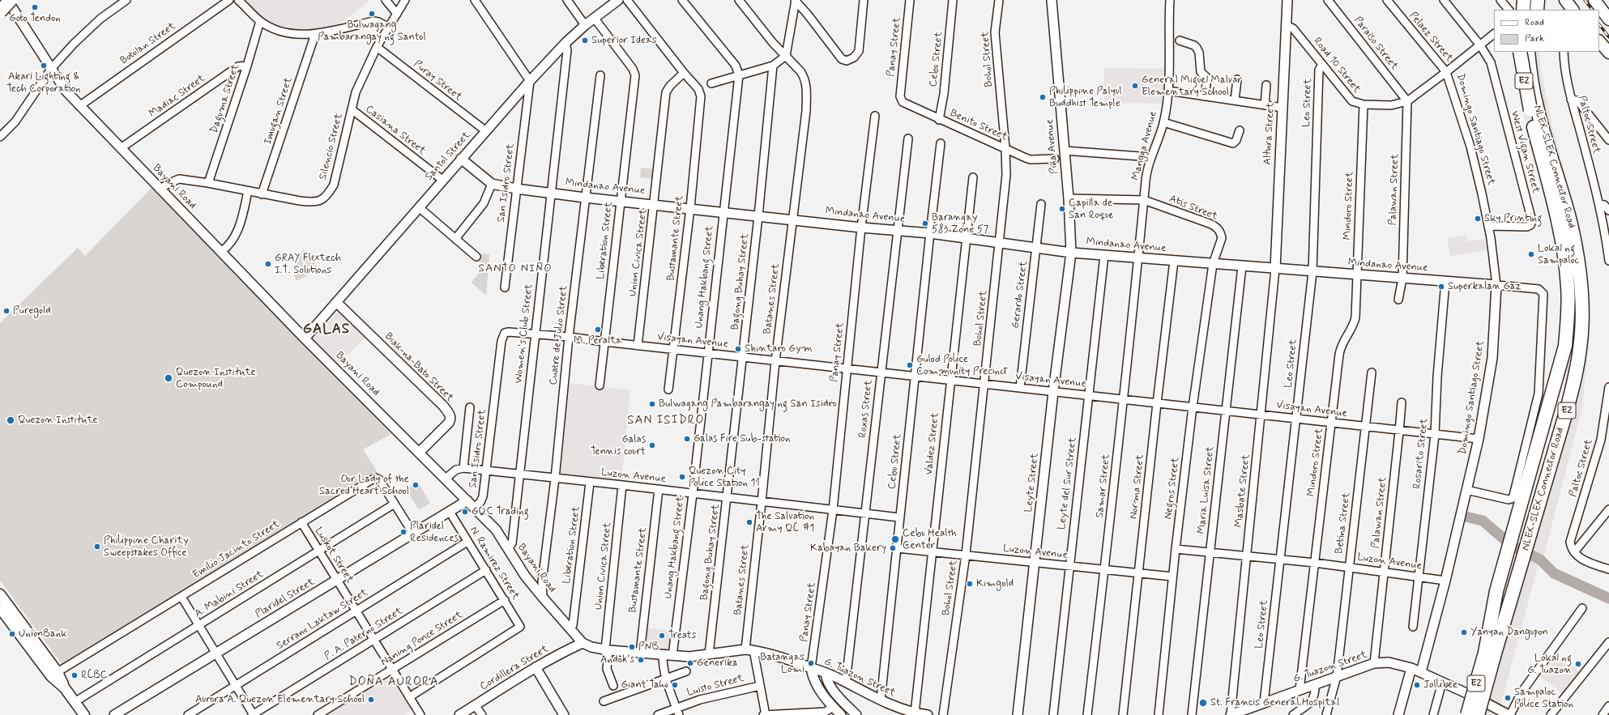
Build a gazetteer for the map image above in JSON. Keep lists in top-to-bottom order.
{
  "streets": {
    "highway": ["E2", "NLEX-SLEX Connector Road"],
    "street": [
      "Pelaez Street",
      "Botolan Street",
      "Paraiso Street",
      "Panay Street",
      "Cebu Street",
      "Bohol Street",
      "Road 10 Street",
      "Puray Street",
      "Madiac Street",
      "Daguma Street",
      "Leo Street",
      "Imugan Street",
      "Paltoc Street",
      "Benito Street",
      "Domingo Santiago Street",
      "Casiana Street",
      "Altura Street",
      "Mangga Avenue",
      "Silencio Street",
      "Piña Avenue",
      "West Vigan Street",
      "Santol Street",
      "San Isidro Street",
      "Bayani Road",
      "Mindanao Avenue",
      "Palawan Street",
      "Mindoro Street",
      "Atis Street",
      "Bustamante Street",
      "Liberation Street",
      "Union Civica Street",
      "Unang Hakbang Street",
      "Bagong Buhay Street",
      "Gerardo Street",
      "Batanes Street",
      "Women's Club Street",
      "Cuatre de Julio Street",
      "Visayan Avenue",
      "Biak-na-Bato Street",
      "Roxas Street",
      "Valdez Street",
      "Rosarito Street",
      "Luzon Avenue",
      "Leyte Street",
      "Leyte del Sur Street",
      "Samar Street",
      "Norma Street",
      "Negros Street",
      "Maria Luisa Street",
      "Masbate Street",
      "Betina Street",
      "Emilio Jacinto Street",
      "Luskot Street",
      "N. Ramirez Street",
      "A. Mabini Street",
      "Plaridel Street",
      "Serrano Laktaw Street",
      "P. A. Paterno Street",
      "Naning Ponce Street",
      "G. Tuazon Street",
      "Cordillera Street",
      "Luisto Street"
    ]
  },
  "crossings": [
    ["Pelaez Street", "Road 10 Street"],
    ["Pelaez Street", "Domingo Santiago Street"],
    ["Botolan Street", "Bayani Road"],
    ["Paraiso Street", "Road 10 Street"],
    ["Paraiso Street", "Palawan Street"],
    ["Panay Street", "Benito Street"],
    ["Panay Street", "Mindanao Avenue"],
    ["Panay Street", "Visayan Avenue"],
    ["Panay Street", "Luzon Avenue"],
    ["Panay Street", "G. Tuazon Street"],
    ["Cebu Street", "Benito Street"],
    ["Cebu Street", "Mindanao Avenue"],
    ["Cebu Street", "Visayan Avenue"],
    ["Cebu Street", "Luzon Avenue"],
    ["Cebu Street", "G. Tuazon Street"],
    ["Bohol Street", "Benito Street"],
    ["Bohol Street", "Mindanao Avenue"],
    ["Bohol Street", "Visayan Avenue"],
    ["Bohol Street", "Luzon Avenue"],
    ["Road 10 Street", "Leo Street"],
    ["Road 10 Street", "Domingo Santiago Street"],
    ["Road 10 Street", "Altura Street"],
    ["Road 10 Street", "Palawan Street"],
    ["Road 10 Street", "Mindoro Street"],
    ["Puray Street", "Silencio Street"],
    ["Puray Street", "Santol Street"],
    ["Madiac Street", "Daguma Street"],
    ["Madiac Street", "Bayani Road"],
    ["Daguma Street", "Silencio Street"],
    ["Leo Street", "Mindanao Avenue"],
    ["Leo Street", "Visayan Avenue"],
    ["Leo Street", "Luzon Avenue"],
    ["Leo Street", "G. Tuazon Street"],
    ["Imugan Street", "Silencio Street"],
    ["Domingo Santiago Street", "West Vigan Street"],
    ["Domingo Santiago Street", "Mindanao Avenue"],
    ["Domingo Santiago Street", "Visayan Avenue"],
    ["Domingo Santiago Street", "Luzon Avenue"],
    ["Domingo Santiago Street", "G. Tuazon Street"],
    ["Casiana Street", "Silencio Street"],
    ["Casiana Street", "Santol Street"],
    ["Altura Street", "Mindanao Avenue"],
    ["Altura Street", "Masbate Street"],
    ["Mangga Avenue", "Mindanao Avenue"],
    ["Mangga Avenue", "Atis Street"],
    ["Mangga Avenue", "Samar Street"],
    ["Silencio Street", "Bayani Road"],
    ["Piña Avenue", "Mindanao Avenue"],
    ["Piña Avenue", "Atis Street"],
    ["Piña Avenue", "Leyte Street"],
    ["Santol Street", "San Isidro Street"],
    ["Santol Street", "Bayani Road"],
    ["Santol Street", "Mindanao Avenue"],
    ["Santol Street", "Liberation Street"],
    ["Santol Street", "Women's Club Street"],
    ["Santol Street", "Biak-na-Bato Street"],
    ["San Isidro Street", "Bayani Road"],
    ["San Isidro Street", "Mindanao Avenue"],
    ["San Isidro Street", "Visayan Avenue"],
    ["San Isidro Street", "Luzon Avenue"],
    ["Bayani Road", "Bustamante Street"],
    ["Bayani Road", "Liberation Street"],
    ["Bayani Road", "Union Civica Street"],
    ["Bayani Road", "Unang Hakbang Street"],
    ["Bayani Road", "Bagong Buhay Street"],
    ["Bayani Road", "Batanes Street"],
    ["Bayani Road", "Women's Club Street"],
    ["Bayani Road", "Cuatre de Julio Street"],
    ["Bayani Road", "Biak-na-Bato Street"],
    ["Bayani Road", "Plaridel Street"],
    ["Bayani Road", "G. Tuazon Street"],
    ["Bayani Road", "Cordillera Street"],
    ["Mindanao Avenue", "Palawan Street"],
    ["Mindanao Avenue", "Mindoro Street"],
    ["Mindanao Avenue", "Atis Street"],
    ["Mindanao Avenue", "Bustamante Street"],
    ["Mindanao Avenue", "Liberation Street"],
    ["Mindanao Avenue", "Union Civica Street"],
    ["Mindanao Avenue", "Unang Hakbang Street"],
    ["Mindanao Avenue", "Bagong Buhay Street"],
    ["Mindanao Avenue", "Gerardo Street"],
    ["Mindanao Avenue", "Batanes Street"],
    ["Mindanao Avenue", "Women's Club Street"],
    ["Mindanao Avenue", "Cuatre de Julio Street"],
    ["Mindanao Avenue", "Roxas Street"],
    ["Mindanao Avenue", "Valdez Street"],
    ["Mindanao Avenue", "Rosarito Street"],
    ["Mindanao Avenue", "Leyte Street"],
    ["Mindanao Avenue", "Leyte del Sur Street"],
    ["Mindanao Avenue", "Samar Street"],
    ["Mindanao Avenue", "Norma Street"],
    ["Mindanao Avenue", "Negros Street"],
    ["Mindanao Avenue", "Maria Luisa Street"],
    ["Mindanao Avenue", "Masbate Street"],
    ["Palawan Street", "Visayan Avenue"],
    ["Palawan Street", "Luzon Avenue"],
    ["Palawan Street", "G. Tuazon Street"],
    ["Mindoro Street", "Visayan Avenue"],
    ["Mindoro Street", "Luzon Avenue"],
    ["Mindoro Street", "G. Tuazon Street"],
    ["Atis Street", "Negros Street"],
    ["Bustamante Street", "Union Civica Street"],
    ["Bustamante Street", "Visayan Avenue"],
    ["Bustamante Street", "Luzon Avenue"],
    ["Liberation Street", "Visayan Avenue"],
    ["Liberation Street", "Luzon Avenue"],
    ["Union Civica Street", "Visayan Avenue"],
    ["Union Civica Street", "Luzon Avenue"],
    ["Unang Hakbang Street", "Visayan Avenue"],
    ["Unang Hakbang Street", "Luzon Avenue"],
    ["Bagong Buhay Street", "Visayan Avenue"],
    ["Bagong Buhay Street", "Luzon Avenue"],
    ["Gerardo Street", "Visayan Avenue"],
    ["Batanes Street", "Visayan Avenue"],
    ["Batanes Street", "Luzon Avenue"],
    ["Batanes Street", "G. Tuazon Street"],
    ["Batanes Street", "Luisto Street"],
    ["Women's Club Street", "Visayan Avenue"],
    ["Women's Club Street", "Luzon Avenue"],
    ["Cuatre de Julio Street", "Visayan Avenue"],
    ["Cuatre de Julio Street", "Luzon Avenue"],
    ["Visayan Avenue", "Roxas Street"],
    ["Visayan Avenue", "Valdez Street"],
    ["Visayan Avenue", "Rosarito Street"],
    ["Visayan Avenue", "Leyte Street"],
    ["Visayan Avenue", "Leyte del Sur Street"],
    ["Visayan Avenue", "Samar Street"],
    ["Visayan Avenue", "Norma Street"],
    ["Visayan Avenue", "Negros Street"],
    ["Visayan Avenue", "Maria Luisa Street"],
    ["Visayan Avenue", "Masbate Street"],
    ["Visayan Avenue", "Betina Street"],
    ["Roxas Street", "Luzon Avenue"],
    ["Roxas Street", "G. Tuazon Street"],
    ["Valdez Street", "Luzon Avenue"],
    ["Valdez Street", "G. Tuazon Street"],
    ["Rosarito Street", "Luzon Avenue"],
    ["Luzon Avenue", "Leyte Street"],
    ["Luzon Avenue", "Leyte del Sur Street"],
    ["Luzon Avenue", "Samar Street"],
    ["Luzon Avenue", "Norma Street"],
    ["Luzon Avenue", "Negros Street"],
    ["Luzon Avenue", "Maria Luisa Street"],
    ["Luzon Avenue", "Masbate Street"],
    ["Luzon Avenue", "Betina Street"],
    ["Masbate Street", "G. Tuazon Street"],
    ["Betina Street", "G. Tuazon Street"],
    ["Emilio Jacinto Street", "Luskot Street"],
    ["Emilio Jacinto Street", "A. Mabini Street"],
    ["Emilio Jacinto Street", "Plaridel Street"],
    ["Luskot Street", "N. Ramirez Street"],
    ["Luskot Street", "A. Mabini Street"],
    ["Luskot Street", "Plaridel Street"],
    ["Luskot Street", "Serrano Laktaw Street"],
    ["Luskot Street", "P. A. Paterno Street"],
    ["Luskot Street", "Naning Ponce Street"],
    ["N. Ramirez Street", "Plaridel Street"],
    ["N. Ramirez Street", "Serrano Laktaw Street"],
    ["N. Ramirez Street", "P. A. Paterno Street"],
    ["N. Ramirez Street", "Naning Ponce Street"]
  ],
  "districts": [
    "SANTO NIÑO",
    "GALAS",
    "SAN ISIDRO",
    "DOÑA AURORA"
  ],
  "places": [
    "Goto Tendon",
    "Bulwagang Pambarangay ng Santol",
    "Superior Ideas",
    "Akari Lighting & Tech Corporation",
    "General Miguel Malvar Elementary School",
    "Philippine Palyul Buddhist Temple",
    "Capilla de San Roque",
    "Sky Printing",
    "Barangay 583 Zone 57",
    "Lokal ng Sampaloc",
    "GRAY Flextech I.T. Solutions",
    "Superkalan Gaz",
    "Puregold",
    "M. Peralta",
    "Shintaro Gym",
    "Gulod Police Community Precinct",
    "Quezon Institute Compound",
    "Bulwagang Pambarangay ng San Isidro",
    "Quezon Institute",
    "Galas Fire Sub-station",
    "Galas Tennis court",
    "Quezon City Police Station 11",
    "Our Lady of the Sacred Heart School",
    "GQC Trading",
    "The Salvation Army QC #1",
    "Plaridel Residences",
    "Cebu Health Center",
    "Philippine Charity Sweepstakes Office",
    "Kabayan Bakery",
    "Kimgold",
    "Yanyan Dangupon",
    "UnionBank",
    "Treats",
    "PNB",
    "Andok's",
    "Generika",
    "Batangas Lomi",
    "Lokal ng G. Tuazon",
    "RCBC",
    "Giant Taho",
    "Jollibee",
    "Sampaloc Police Station",
    "Aurora A. Quezon Elementary School",
    "St. Francis General Hospital"
  ],
  "legend": ["Road", "Park"]
}
